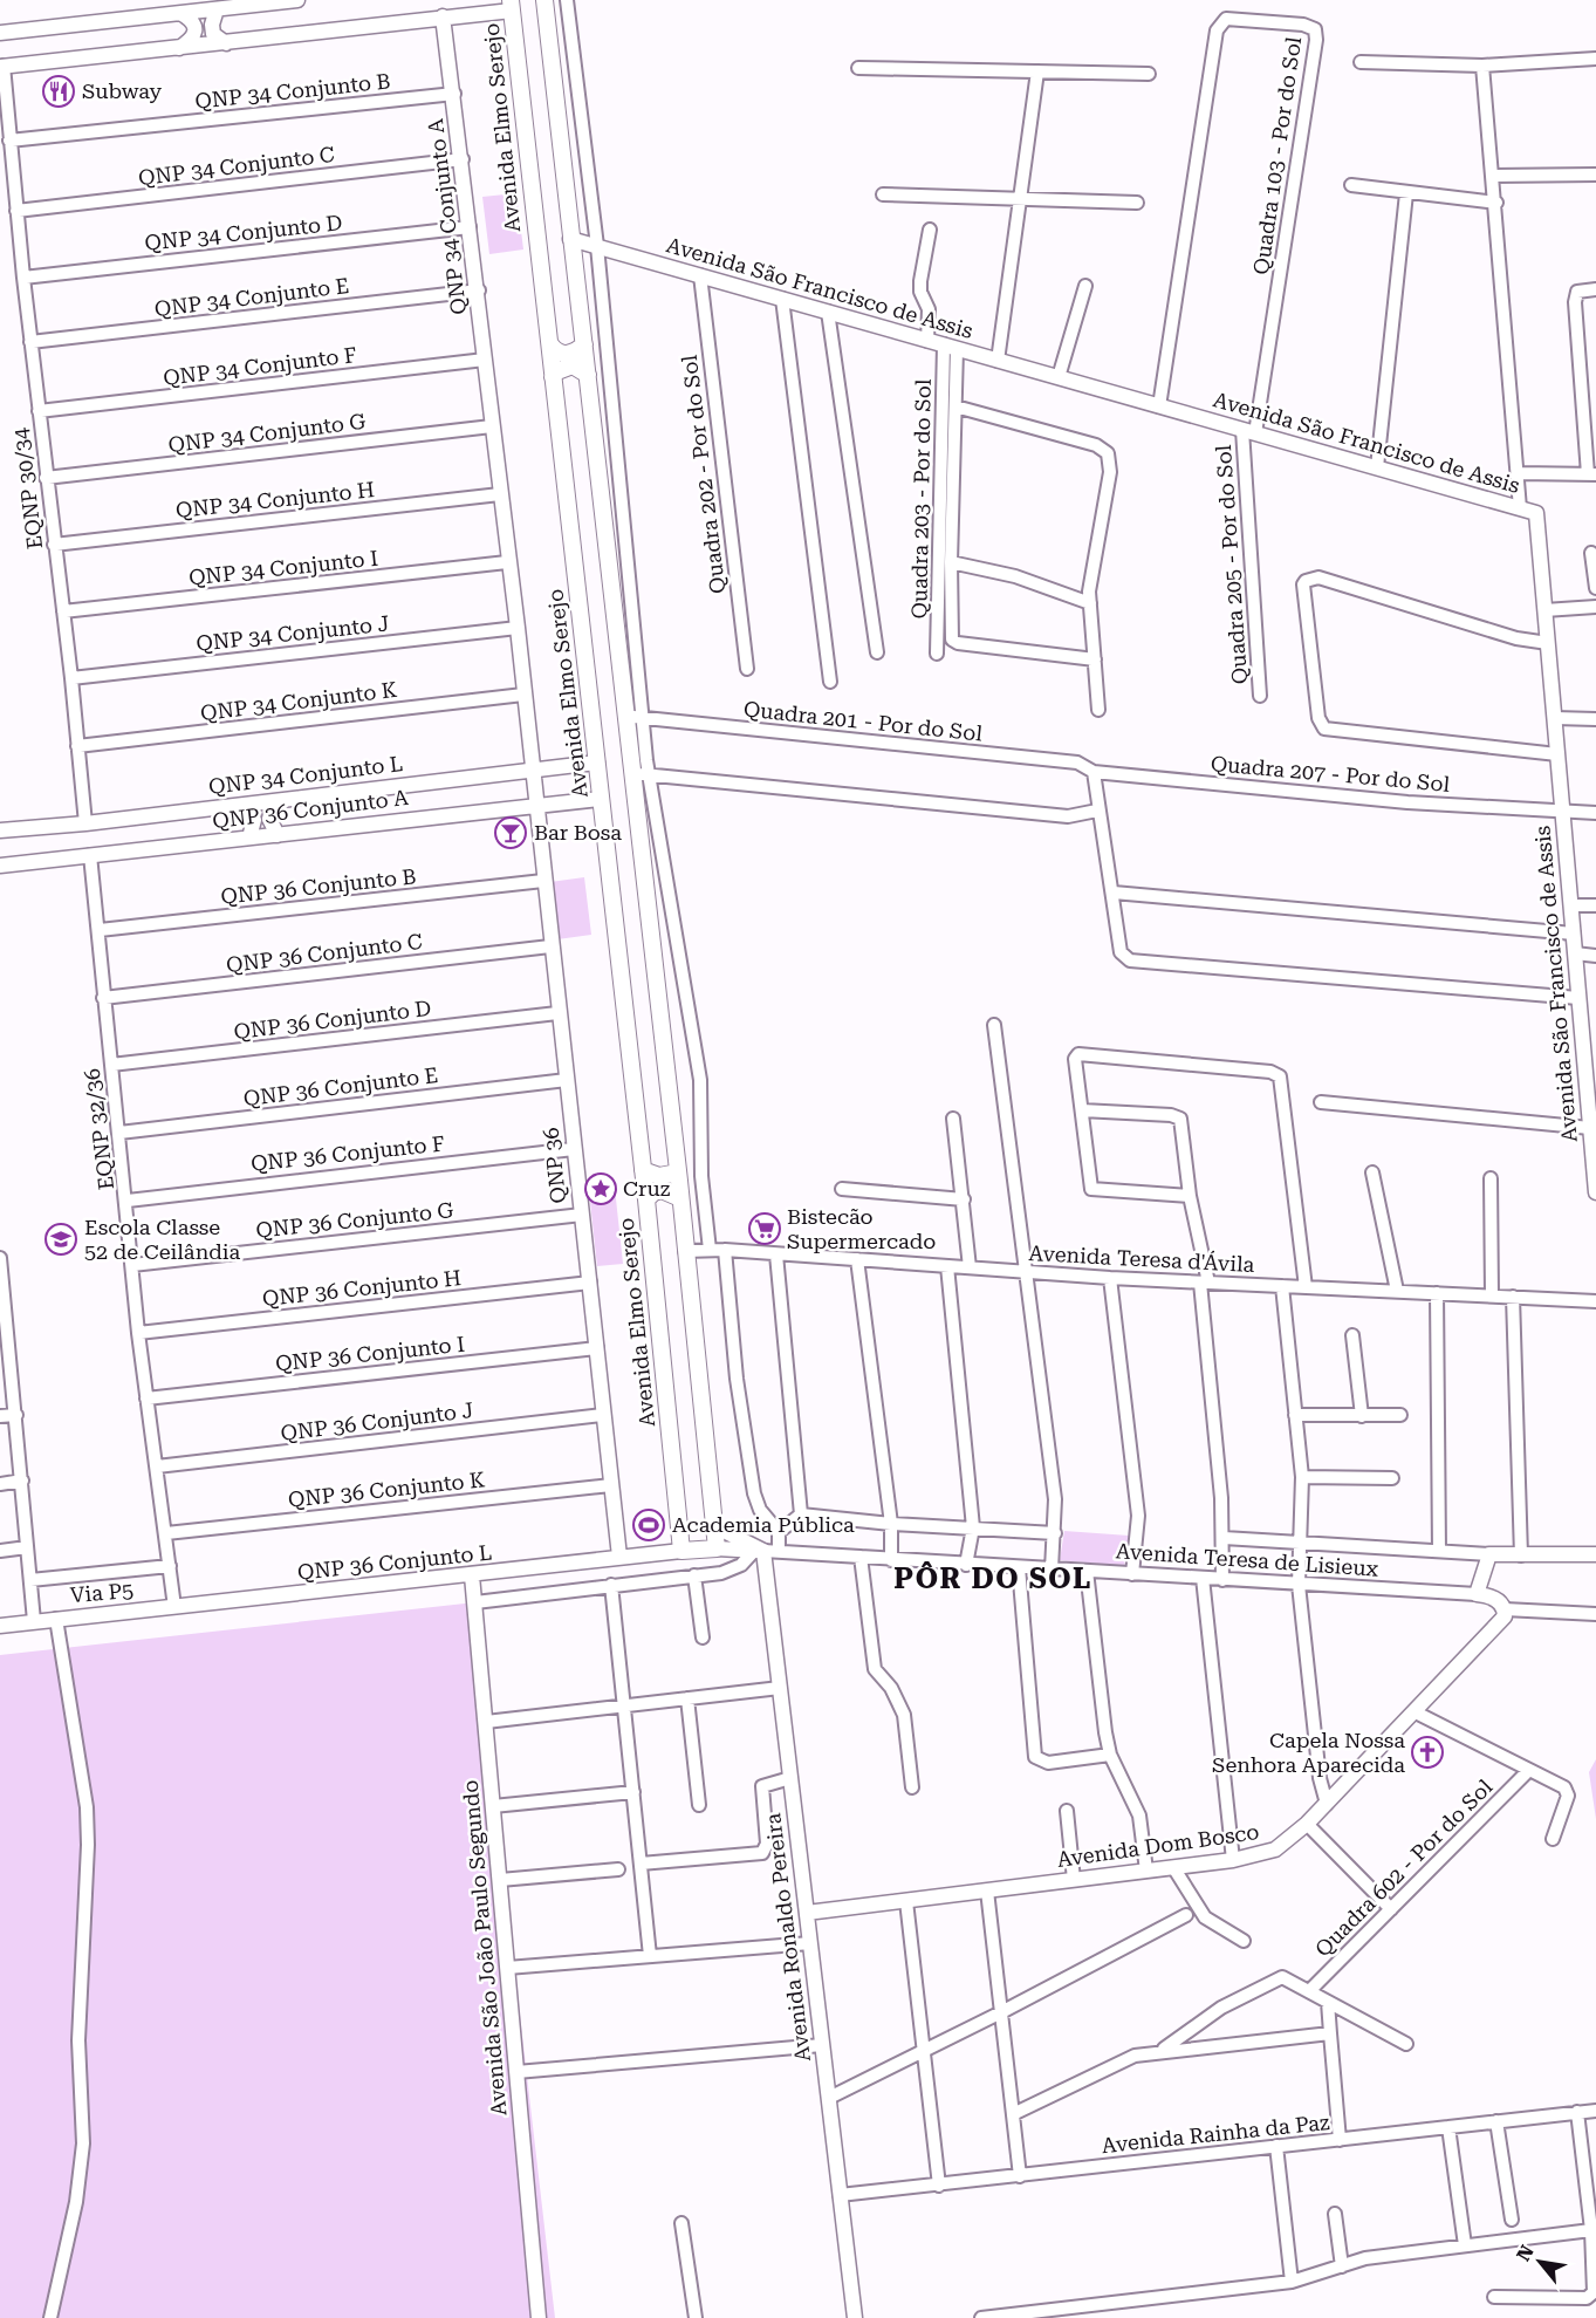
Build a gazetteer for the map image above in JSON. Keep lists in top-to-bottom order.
{
  "streets": {
    "main road": ["Avenida Elmo Serejo"],
    "street": [
      "QNP 34 Conjunto B",
      "Quadra 103 - Por do Sol",
      "QNP 34 Conjunto C",
      "QNP 34 Conjunto A",
      "QNP 34 Conjunto D",
      "Avenida São Francisco de Assis",
      "QNP 34 Conjunto E",
      "QNP 34 Conjunto F",
      "QNP 34 Conjunto G",
      "Quadra 202 - Por do Sol",
      "EQNP 30/34",
      "Quadra 203 - Por do Sol",
      "QNP 34 Conjunto H",
      "Quadra 205 - Por do Sol",
      "QNP 34 Conjunto I",
      "QNP 34 Conjunto J",
      "QNP 34 Conjunto K",
      "Quadra 201 - Por do Sol",
      "Quadra 207 - Por do Sol",
      "QNP 34 Conjunto L",
      "QNP 36 Conjunto A",
      "QNP 36 Conjunto B",
      "QNP 36 Conjunto C",
      "QNP 36 Conjunto D",
      "QNP 36 Conjunto E",
      "EQNP 32/36",
      "QNP 36 Conjunto F",
      "QNP 36",
      "QNP 36 Conjunto G",
      "Avenida Teresa d'Ávila",
      "QNP 36 Conjunto H",
      "QNP 36 Conjunto I",
      "QNP 36 Conjunto J",
      "QNP 36 Conjunto K",
      "Avenida Teresa de Lisieux",
      "QNP 36 Conjunto L",
      "Via P5",
      "Avenida Dom Bosco",
      "Quadra 602 - Por do Sol",
      "Avenida Ronaldo Pereira",
      "Avenida São João Paulo Segundo",
      "Avenida Rainha da Paz"
    ]
  },
  "crossings": [
    ["QNP 34 Conjunto B", "QNP 34 Conjunto A"],
    ["QNP 34 Conjunto B", "EQNP 30/34"],
    ["Avenida Elmo Serejo", "QNP 34 Conjunto L"],
    ["Avenida Elmo Serejo", "QNP 36 Conjunto A"],
    ["Quadra 103 - Por do Sol", "Avenida São Francisco de Assis"],
    ["Quadra 103 - Por do Sol", "Quadra 205 - Por do Sol"],
    ["QNP 34 Conjunto C", "QNP 34 Conjunto A"],
    ["QNP 34 Conjunto C", "EQNP 30/34"],
    ["QNP 34 Conjunto A", "QNP 34 Conjunto D"],
    ["QNP 34 Conjunto A", "QNP 34 Conjunto E"],
    ["QNP 34 Conjunto A", "QNP 34 Conjunto F"],
    ["QNP 34 Conjunto A", "QNP 34 Conjunto G"],
    ["QNP 34 Conjunto A", "QNP 34 Conjunto H"],
    ["QNP 34 Conjunto A", "QNP 34 Conjunto I"],
    ["QNP 34 Conjunto A", "QNP 34 Conjunto J"],
    ["QNP 34 Conjunto A", "QNP 34 Conjunto K"],
    ["QNP 34 Conjunto A", "QNP 34 Conjunto L"],
    ["QNP 34 Conjunto A", "QNP 36"],
    ["QNP 34 Conjunto D", "EQNP 30/34"],
    ["Avenida São Francisco de Assis", "Quadra 202 - Por do Sol"],
    ["Avenida São Francisco de Assis", "Quadra 203 - Por do Sol"],
    ["Avenida São Francisco de Assis", "Quadra 205 - Por do Sol"],
    ["Avenida São Francisco de Assis", "Quadra 207 - Por do Sol"],
    ["QNP 34 Conjunto E", "EQNP 30/34"],
    ["QNP 34 Conjunto F", "EQNP 30/34"],
    ["QNP 34 Conjunto G", "EQNP 30/34"],
    ["EQNP 30/34", "QNP 34 Conjunto H"],
    ["EQNP 30/34", "QNP 34 Conjunto I"],
    ["EQNP 30/34", "QNP 34 Conjunto J"],
    ["EQNP 30/34", "QNP 34 Conjunto K"],
    ["EQNP 30/34", "QNP 34 Conjunto L"],
    ["Quadra 201 - Por do Sol", "Quadra 207 - Por do Sol"],
    ["QNP 34 Conjunto L", "QNP 36"],
    ["QNP 36 Conjunto A", "EQNP 32/36"],
    ["QNP 36 Conjunto A", "QNP 36"],
    ["QNP 36 Conjunto B", "EQNP 32/36"],
    ["QNP 36 Conjunto B", "QNP 36"],
    ["QNP 36 Conjunto C", "EQNP 32/36"],
    ["QNP 36 Conjunto C", "QNP 36"],
    ["QNP 36 Conjunto D", "EQNP 32/36"],
    ["QNP 36 Conjunto D", "QNP 36"],
    ["QNP 36 Conjunto E", "EQNP 32/36"],
    ["QNP 36 Conjunto E", "QNP 36"],
    ["EQNP 32/36", "QNP 36 Conjunto F"],
    ["EQNP 32/36", "QNP 36 Conjunto G"],
    ["EQNP 32/36", "QNP 36 Conjunto H"],
    ["EQNP 32/36", "QNP 36 Conjunto I"],
    ["EQNP 32/36", "QNP 36 Conjunto J"],
    ["EQNP 32/36", "QNP 36 Conjunto K"],
    ["EQNP 32/36", "QNP 36 Conjunto L"],
    ["EQNP 32/36", "Via P5"],
    ["QNP 36 Conjunto F", "QNP 36"],
    ["QNP 36", "QNP 36 Conjunto G"],
    ["QNP 36", "QNP 36 Conjunto H"],
    ["QNP 36", "QNP 36 Conjunto I"],
    ["QNP 36", "QNP 36 Conjunto J"],
    ["QNP 36", "QNP 36 Conjunto K"],
    ["QNP 36", "QNP 36 Conjunto L"],
    ["Avenida Teresa de Lisieux", "Avenida Dom Bosco"],
    ["Avenida Teresa de Lisieux", "Avenida Ronaldo Pereira"],
    ["QNP 36 Conjunto L", "Via P5"],
    ["QNP 36 Conjunto L", "Avenida São João Paulo Segundo"],
    ["Avenida Dom Bosco", "Avenida Ronaldo Pereira"],
    ["Avenida Ronaldo Pereira", "Avenida Rainha da Paz"]
  ],
  "districts": ["PÔR DO SOL"],
  "places": {
    "restaurant": ["Subway"],
    "bar": ["Bar Bosa"],
    "place": ["Cruz"],
    "supermarket": ["Bistecão Supermercado"],
    "school or university": ["Escola Classe 52 de Ceilândia"],
    "sports": ["Academia Pública"],
    "church": ["Capela Nossa Senhora Aparecida"]
  },
  "north": "top left"
}
